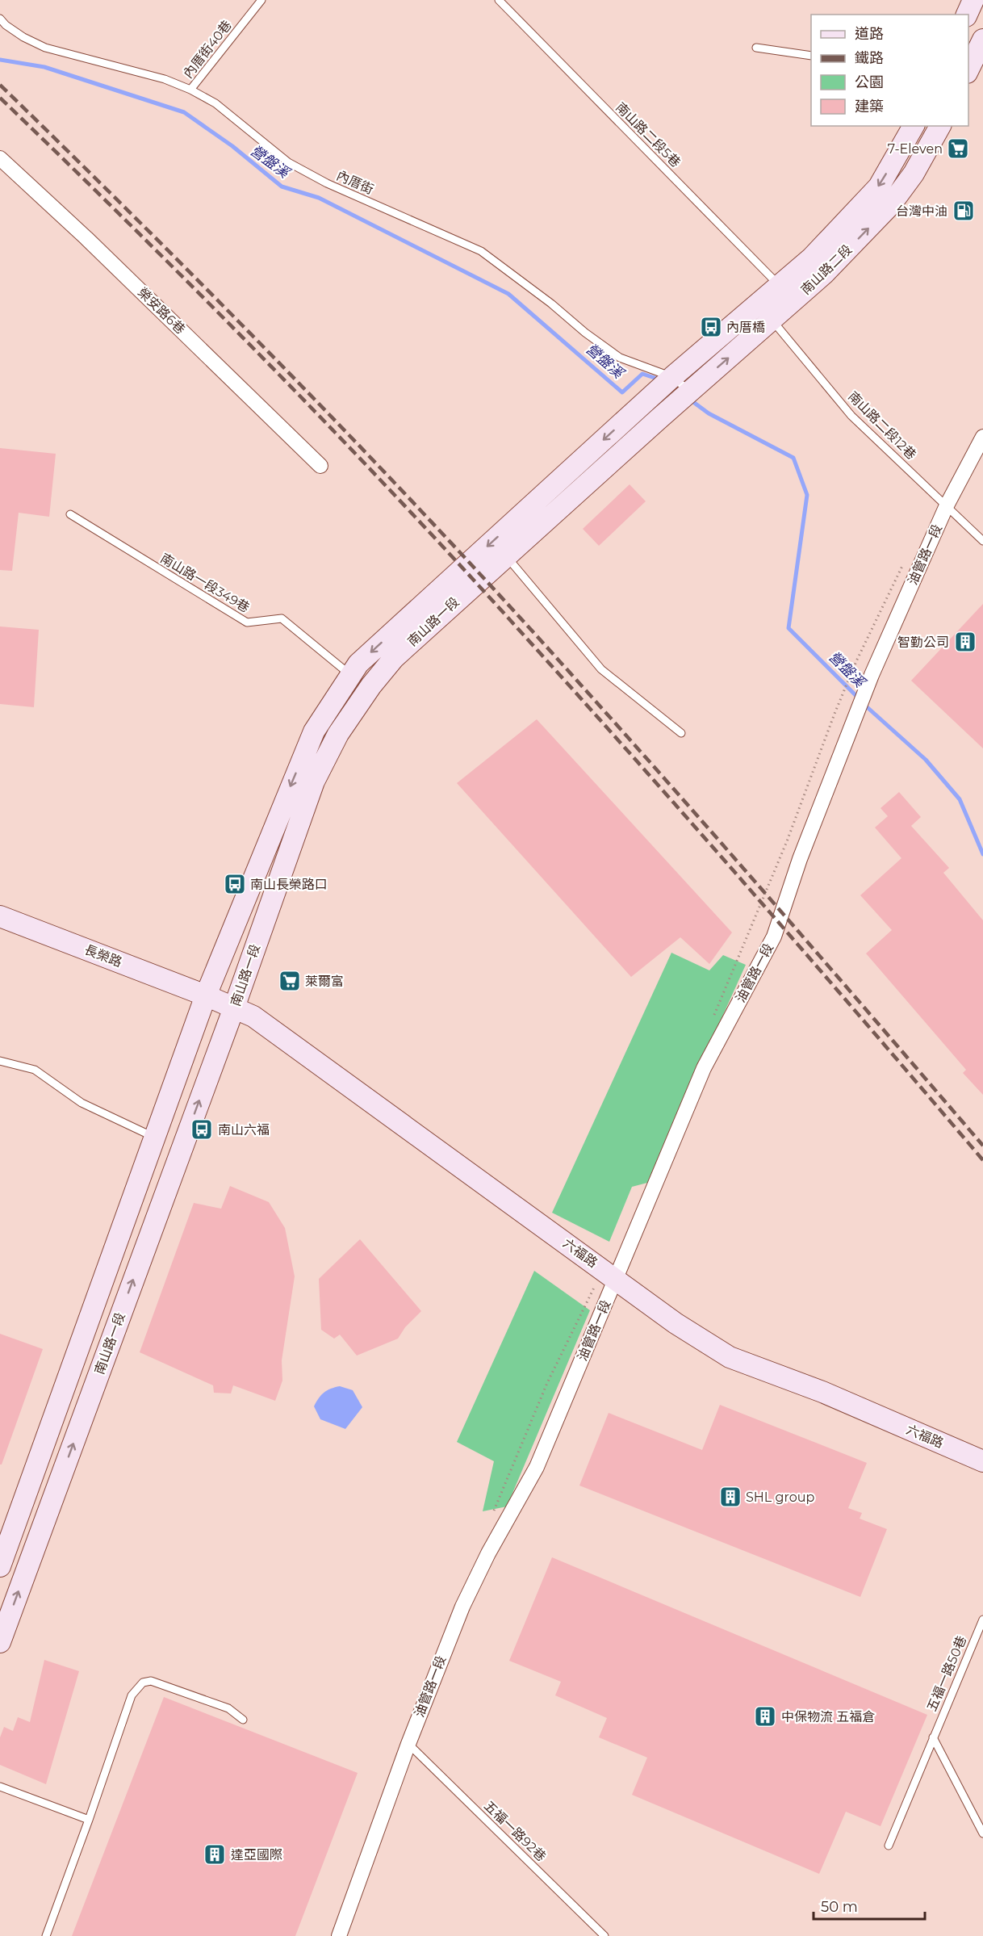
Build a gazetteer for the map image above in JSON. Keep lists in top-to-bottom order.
{
  "streets": {
    "street": [
      "南山路二段",
      "榮安路6巷",
      "油管路一段",
      "南山路一段",
      "長榮路",
      "六福路"
    ],
    "lane": [
      "內厝街40巷",
      "南山路二段5巷",
      "內厝街",
      "南山路二段12巷",
      "南山路一段349巷",
      "五福一路50巷",
      "五福一路92巷"
    ]
  },
  "crossings": [
    ["內厝街40巷", "內厝街"],
    ["南山路二段5巷", "南山路二段"],
    ["內厝街", "南山路二段"],
    ["內厝街", "南山路一段"],
    ["南山路二段", "南山路二段12巷"],
    ["南山路二段", "南山路一段"],
    ["南山路二段12巷", "油管路一段"],
    ["油管路一段", "六福路"],
    ["油管路一段", "五福一路92巷"],
    ["南山路一段349巷", "南山路一段"],
    ["南山路一段", "長榮路"],
    ["南山路一段", "六福路"],
    ["長榮路", "六福路"]
  ],
  "water": ["營盤溪"],
  "places": {
    "supermarket": ["7-Eleven", "萊爾富"],
    "fuel station": ["台灣中油"],
    "bus stop": ["內厝橋", "南山長榮路口", "南山六福"],
    "building": [
      "智勤公司",
      "SHL group",
      "中保物流 五福倉",
      "達亞國際"
    ]
  },
  "legend": [
    "道路",
    "鐵路",
    "公園",
    "建築"
  ],
  "scale_bar": "50 m"
}
